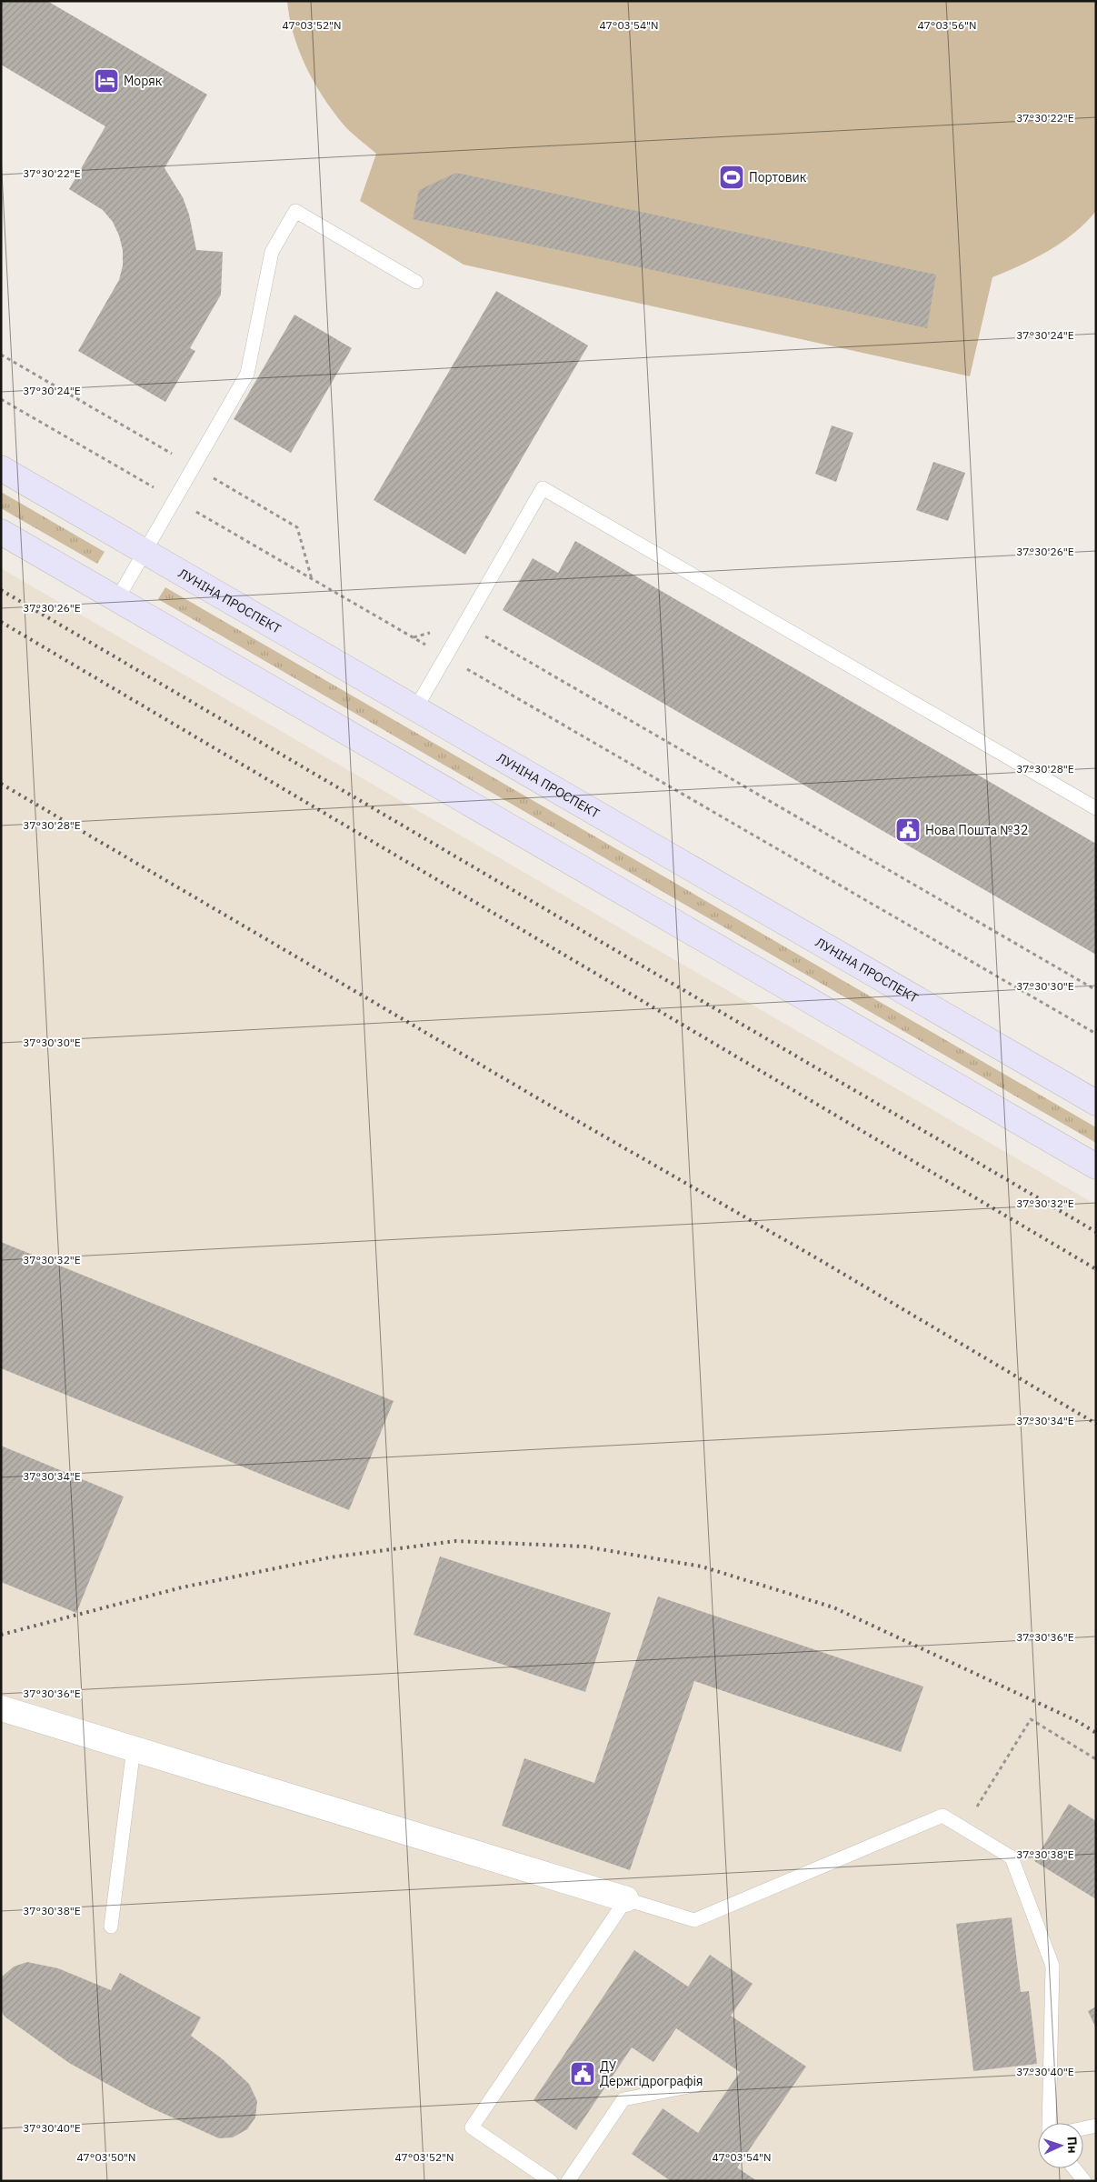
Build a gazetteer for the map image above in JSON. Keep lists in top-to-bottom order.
{
  "streets": {
    "main road": ["ЛУНІНА ПРОСПЕКТ"]
  },
  "places": {
    "hotel": ["Моряк"],
    "sports": ["Портовик"],
    "public building": ["Нова Пошта №32", "ДУ Держгідрографія"]
  },
  "north": "right",
  "coordinates": [
    "47°03'52\"N",
    "47°03'54\"N",
    "47°03'56\"N",
    "37°30'22\"E",
    "37°30'24\"E",
    "37°30'26\"E",
    "37°30'28\"E",
    "37°30'30\"E",
    "37°30'32\"E",
    "37°30'34\"E",
    "37°30'36\"E",
    "37°30'38\"E",
    "37°30'40\"E",
    "47°03'50\"N"
  ]
}
